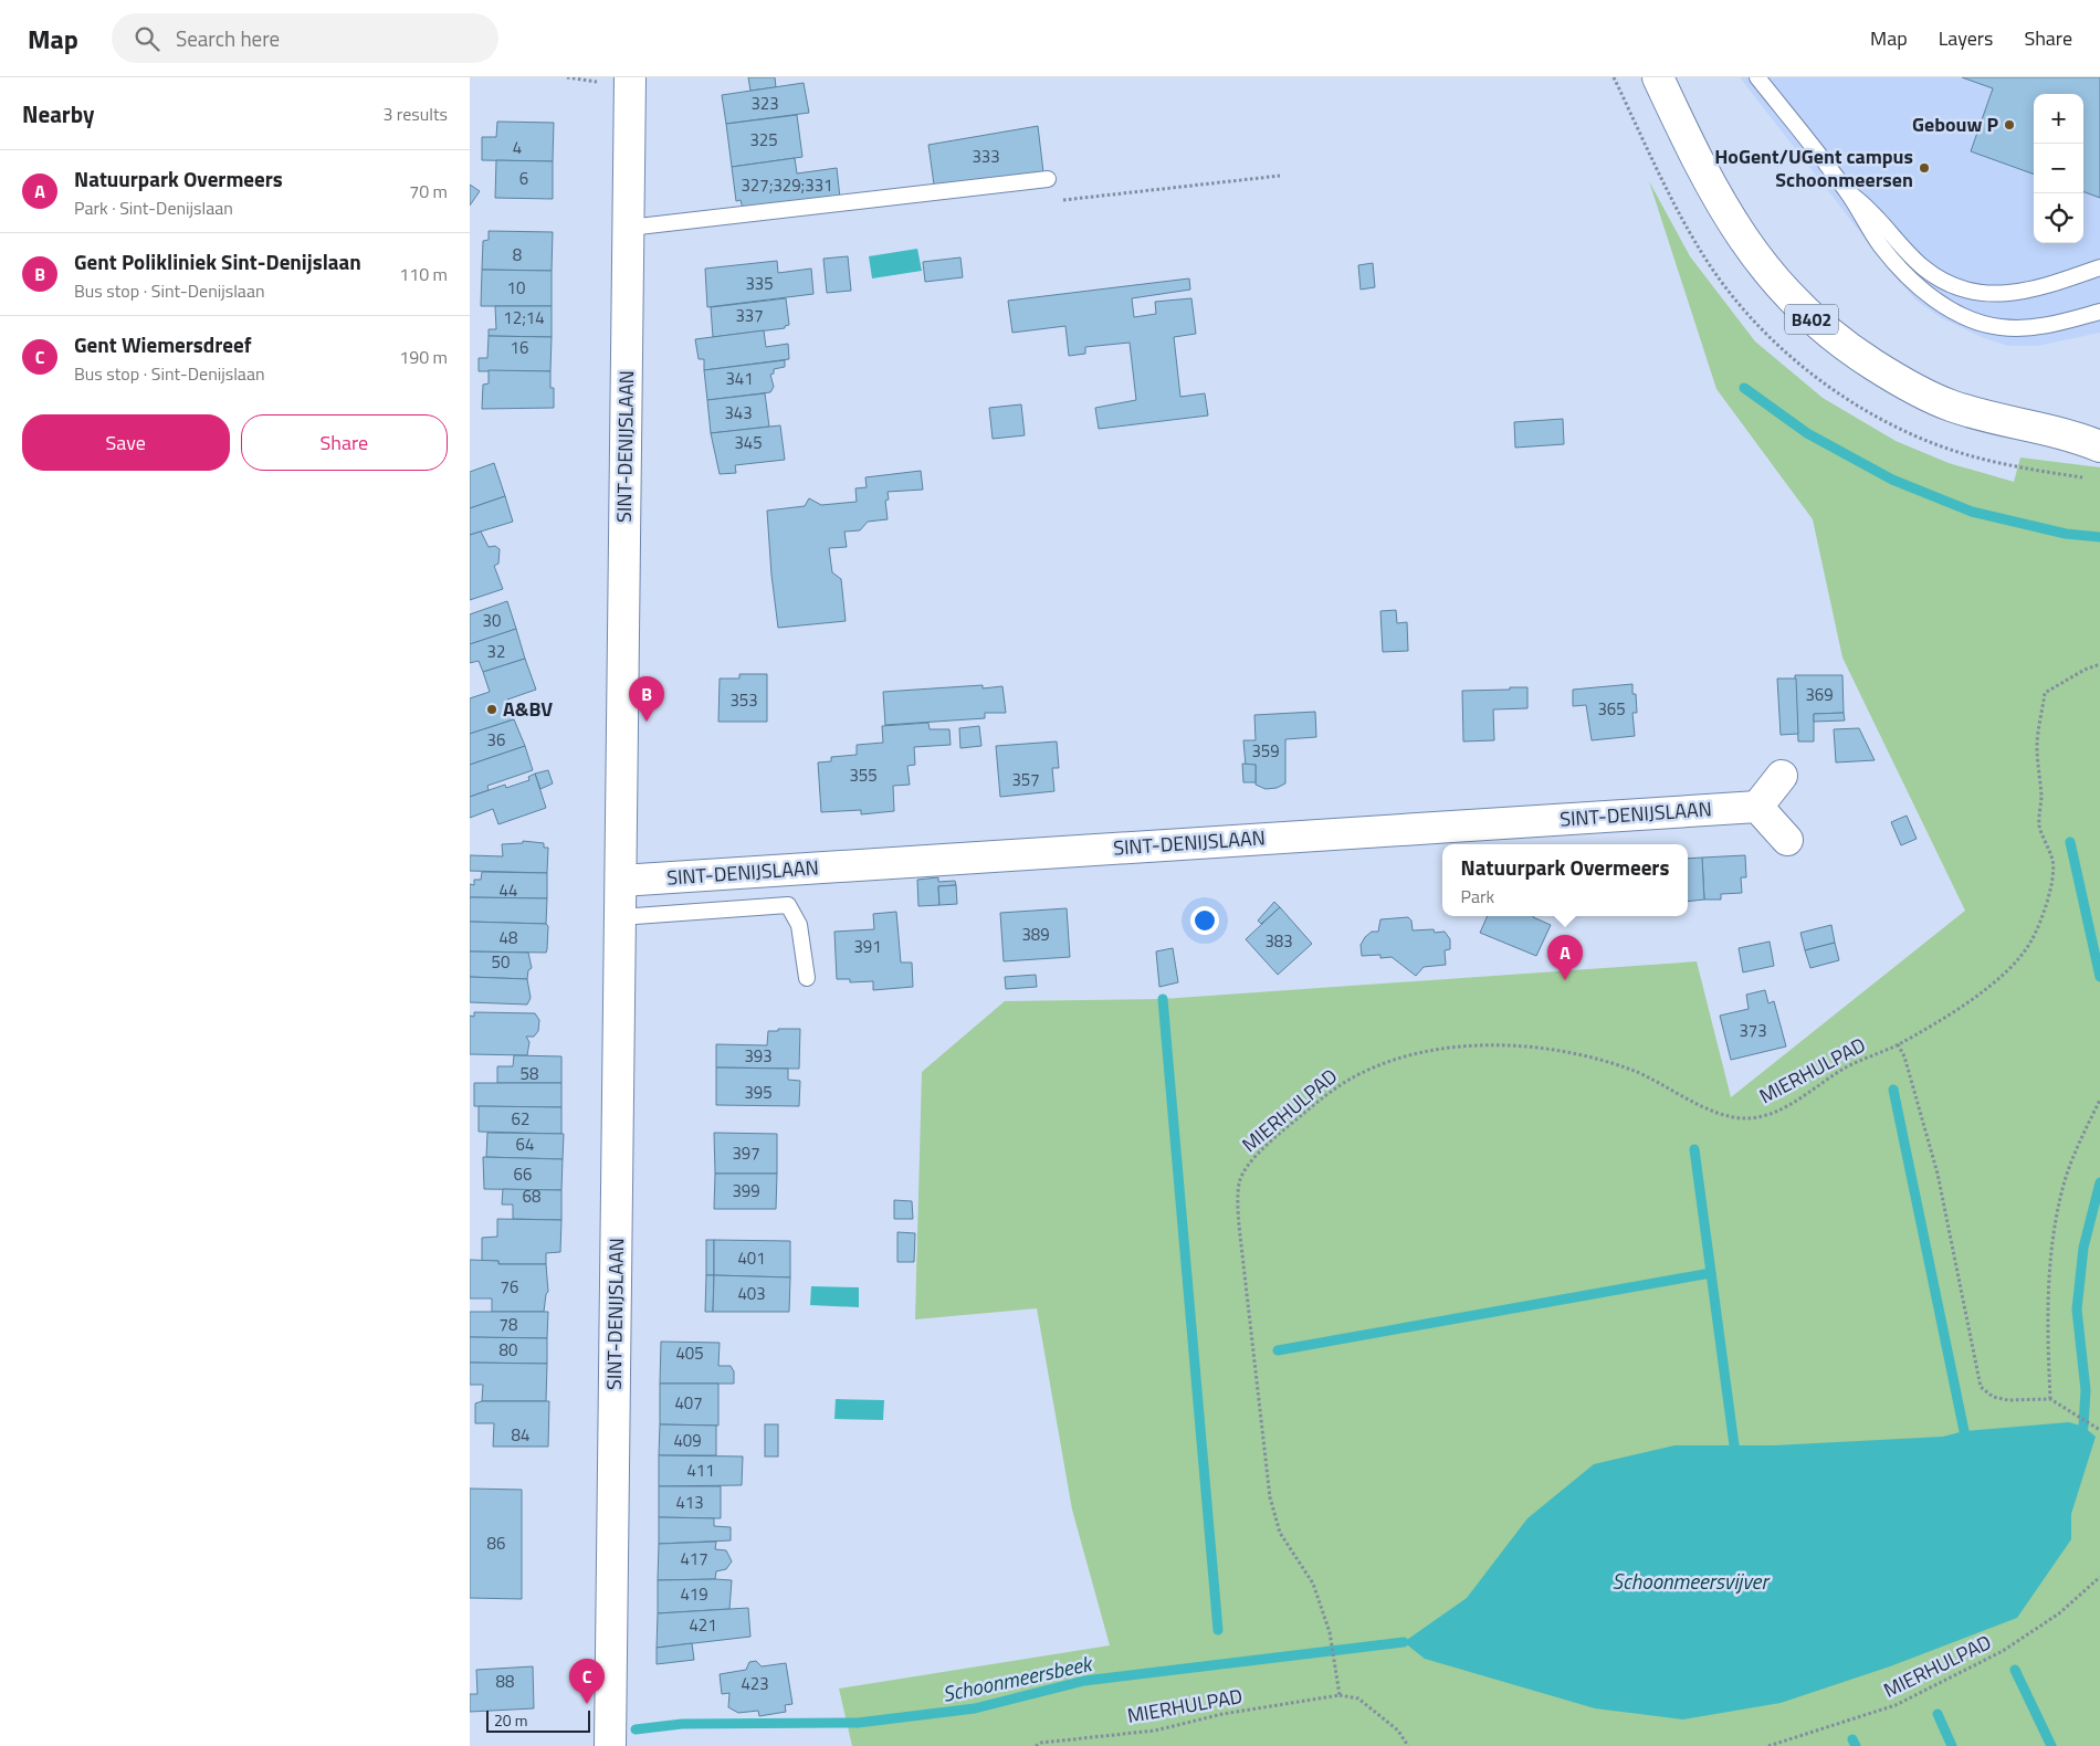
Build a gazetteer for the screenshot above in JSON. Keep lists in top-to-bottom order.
{
  "streets": {
    "street": ["B402", "SINT-DENIJSLAAN"],
    "path": ["MIERHULPAD"]
  },
  "water": ["Schoonmeersvijver", "Schoonmeersbeek"],
  "places": ["Gebouw P", "HoGent/UGent campus Schoonmeersen", "A&BV"],
  "house_numbers": [
    "323",
    "325",
    "4",
    "333",
    "6",
    "327;329;331",
    "8",
    "335",
    "10",
    "337",
    "12;14",
    "16",
    "341",
    "343",
    "345",
    "30",
    "32",
    "369",
    "353",
    "365",
    "36",
    "359",
    "355",
    "357",
    "44",
    "389",
    "48",
    "383",
    "391",
    "50",
    "373",
    "393",
    "58",
    "395",
    "62",
    "64",
    "397",
    "66",
    "399",
    "68",
    "401",
    "76",
    "403",
    "78",
    "80",
    "405",
    "407",
    "84",
    "409",
    "411",
    "413",
    "86",
    "417",
    "419",
    "421",
    "88",
    "423"
  ],
  "scale_bar": "20 m",
  "page": {
    "header": "Map",
    "search": "Search here",
    "nav": ["Map", "Layers", "Share"],
    "heading": ["Nearby", "3 results"],
    "map_buttons": ["+", "−"],
    "list": [
      {
        "mark": "A",
        "name": "Natuurpark Overmeers",
        "note": "Park · Sint-Denijslaan",
        "value": "70 m"
      },
      {
        "mark": "B",
        "name": "Gent Polikliniek Sint-Denijslaan",
        "note": "Bus stop · Sint-Denijslaan",
        "value": "110 m"
      },
      {
        "mark": "C",
        "name": "Gent Wiemersdreef",
        "note": "Bus stop · Sint-Denijslaan",
        "value": "190 m"
      }
    ],
    "buttons": ["Save", "Share"],
    "pins": ["B", "A", "C"],
    "popup": ["Natuurpark Overmeers", "Park"],
    "scale": "20 m"
  }
}
